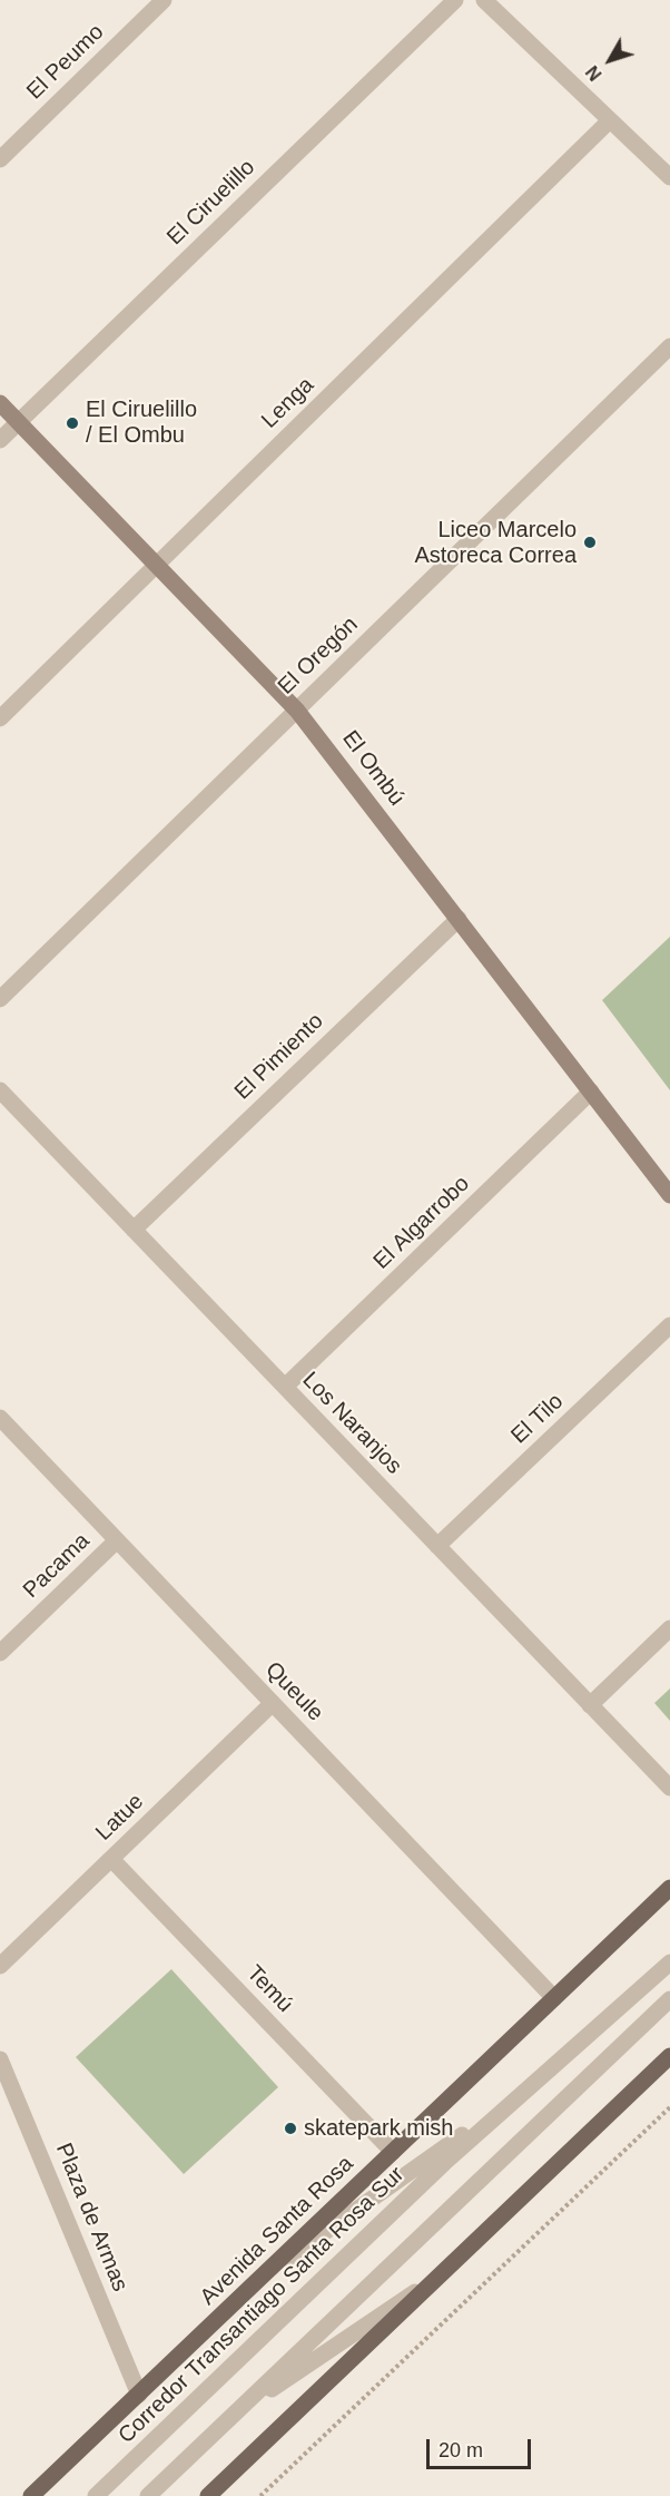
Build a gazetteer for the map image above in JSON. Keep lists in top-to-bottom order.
{
  "streets": {
    "main road": ["Avenida Santa Rosa"],
    "street": [
      "El Peumo",
      "El Ciruelillo",
      "Lenga",
      "El Oregón",
      "El Ombú",
      "El Pimiento",
      "El Algarrobo",
      "El Tilo",
      "Los Naranjos",
      "Pacama",
      "Queule",
      "Latue",
      "Temú",
      "Plaza de Armas",
      "Corredor Transantiago Santa Rosa Sur"
    ]
  },
  "crossings": [
    ["El Ciruelillo", "El Ombú"],
    ["Lenga", "El Ombú"],
    ["El Oregón", "El Ombú"],
    ["El Ombú", "El Pimiento"],
    ["El Ombú", "El Algarrobo"],
    ["El Pimiento", "Los Naranjos"],
    ["El Algarrobo", "Los Naranjos"],
    ["El Tilo", "Los Naranjos"],
    ["Pacama", "Queule"],
    ["Queule", "Latue"],
    ["Queule", "Avenida Santa Rosa"],
    ["Latue", "Temú"],
    ["Temú", "Avenida Santa Rosa"],
    ["Plaza de Armas", "Avenida Santa Rosa"]
  ],
  "places": ["El Ciruelillo / El Ombu", "Liceo Marcelo Astoreca Correa", "skatepark mish"],
  "scale_bar": "20 m",
  "north": "bottom left"
}
